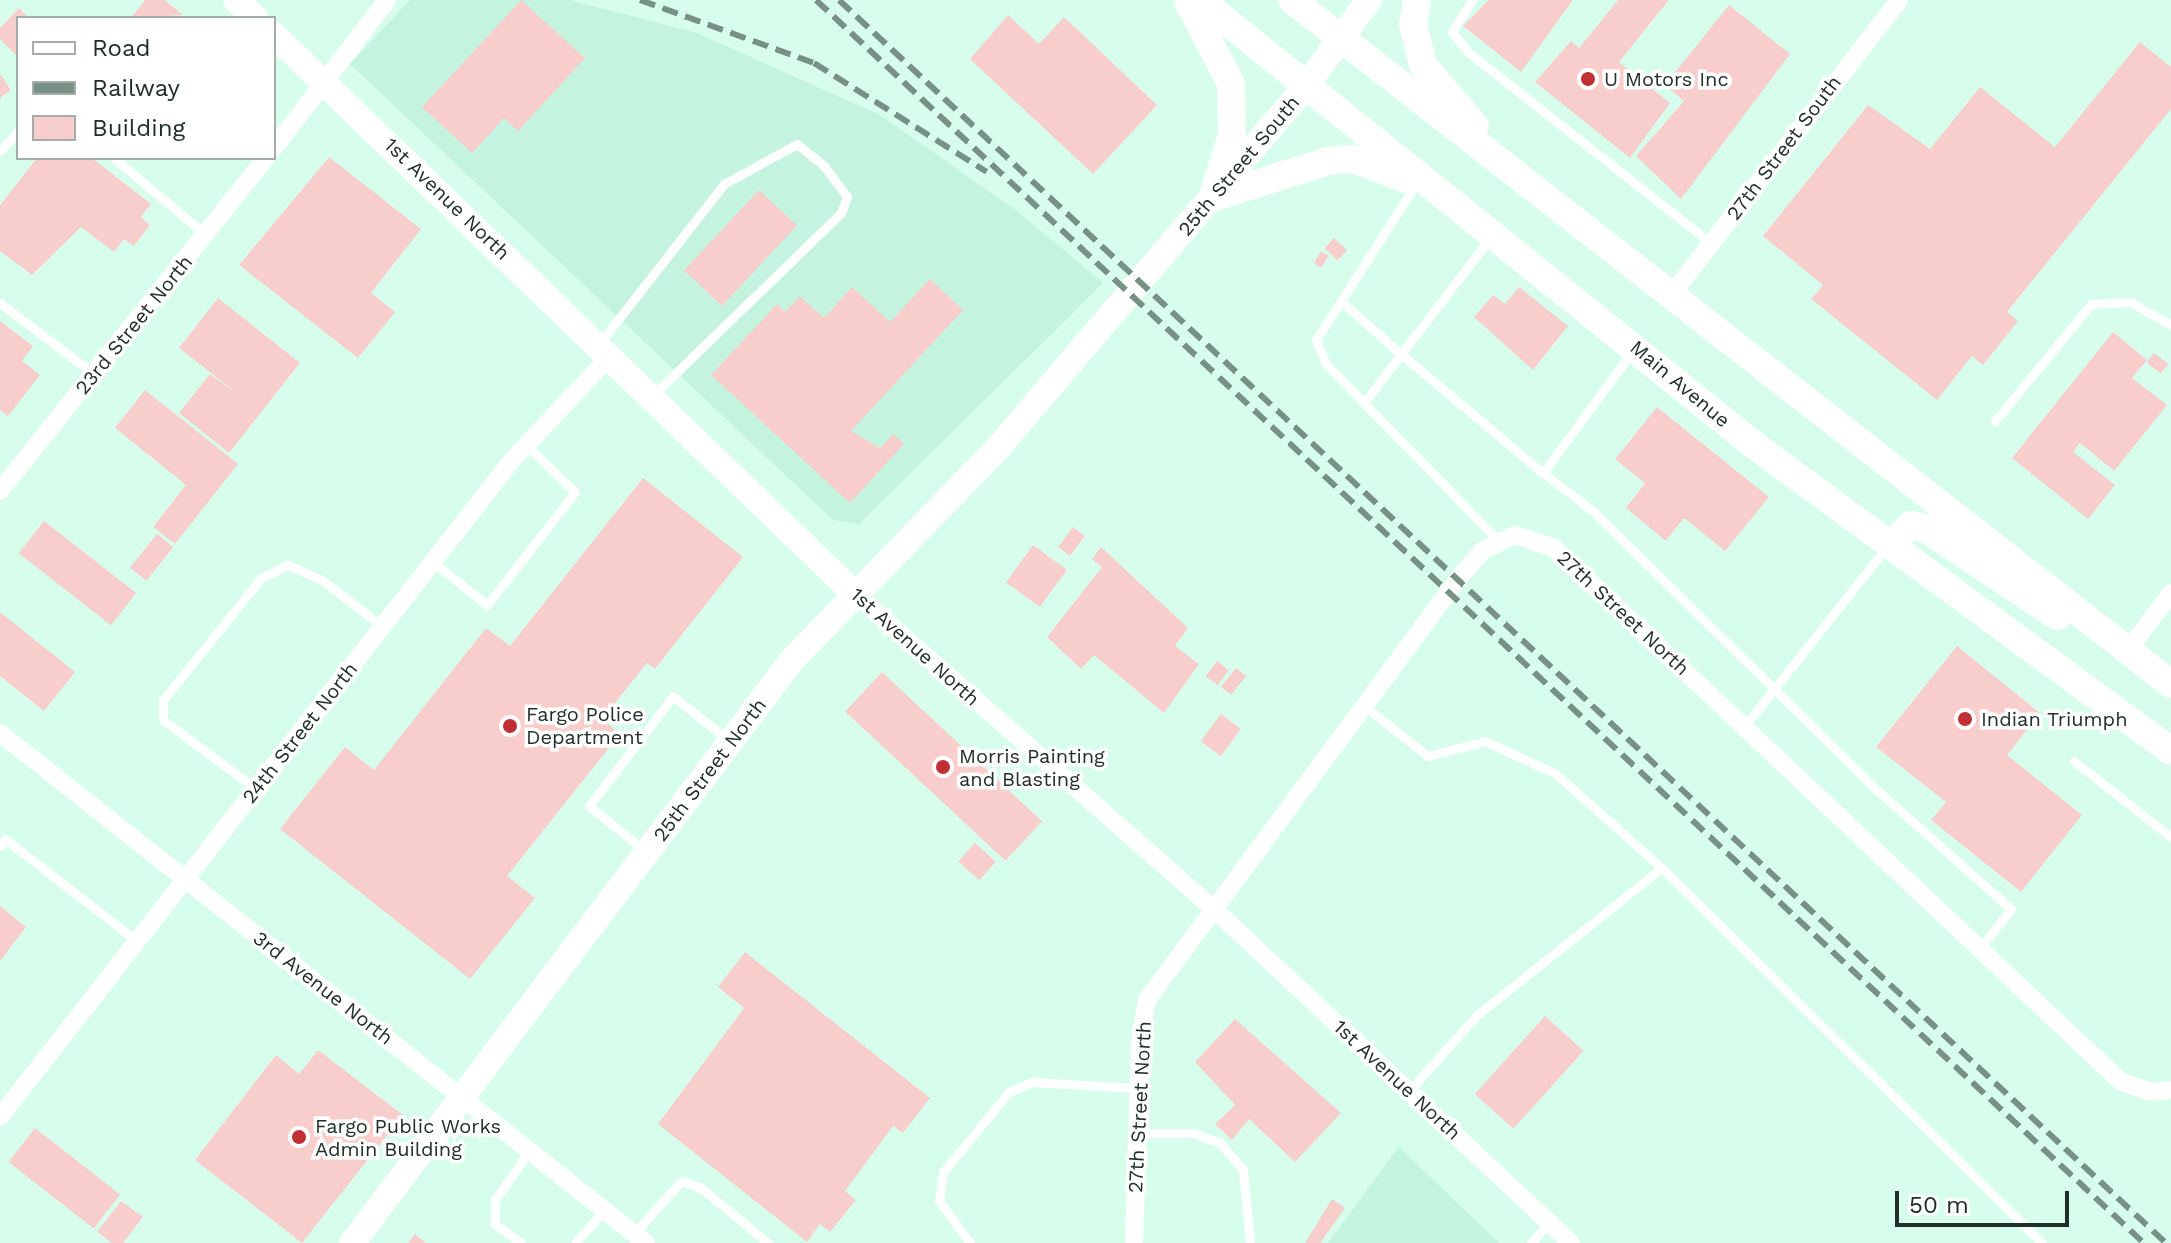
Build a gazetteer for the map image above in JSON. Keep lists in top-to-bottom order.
{
  "streets": {
    "main road": [
      "25th Street South",
      "1st Avenue North",
      "Main Avenue",
      "25th Street North"
    ],
    "street": [
      "27th Street South",
      "23rd Street North",
      "27th Street North",
      "24th Street North",
      "3rd Avenue North"
    ]
  },
  "crossings": [
    ["25th Street South", "Main Avenue"],
    ["25th Street South", "25th Street North"],
    ["1st Avenue North", "27th Street North"],
    ["1st Avenue North", "24th Street North"],
    ["1st Avenue North", "25th Street North"],
    ["24th Street North", "3rd Avenue North"],
    ["25th Street North", "3rd Avenue North"]
  ],
  "places": [
    "U Motors Inc",
    "Indian Triumph",
    "Fargo Police Department",
    "Morris Painting and Blasting",
    "Fargo Public Works Admin Building"
  ],
  "legend": ["Road", "Railway", "Building"],
  "scale_bar": "50 m"
}
